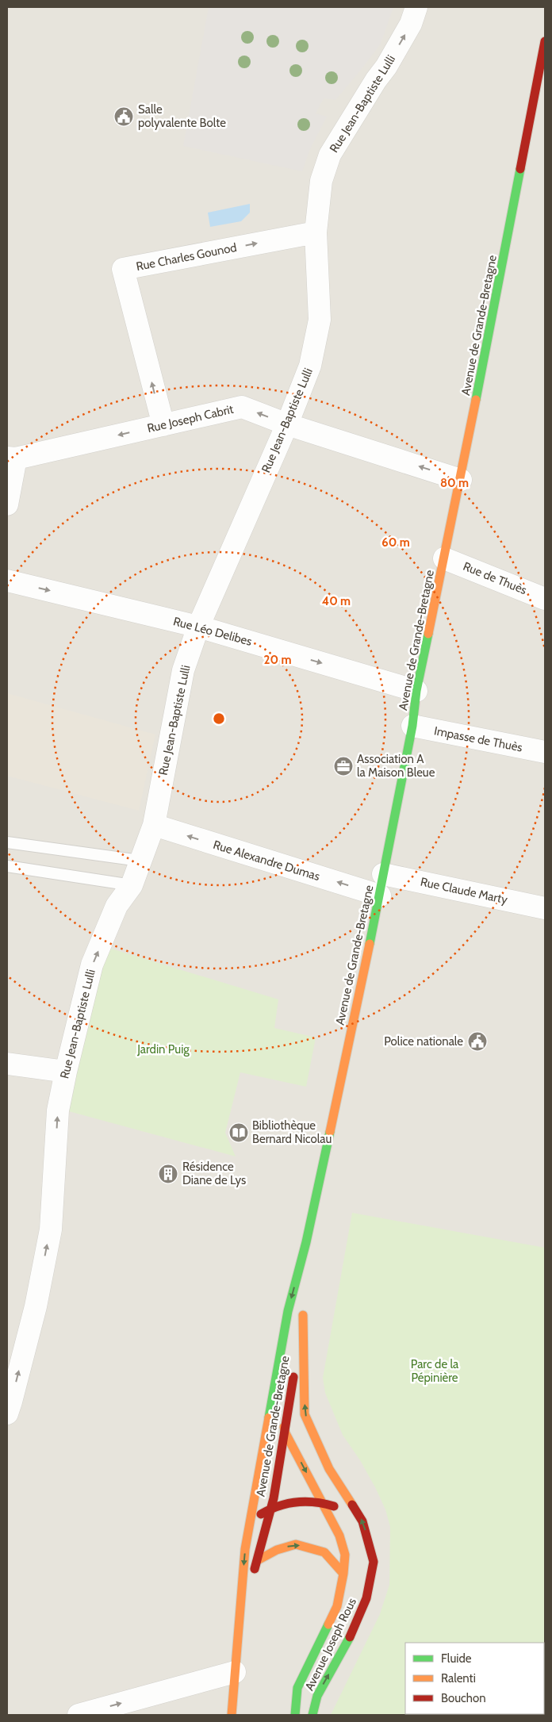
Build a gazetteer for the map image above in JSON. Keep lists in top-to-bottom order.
{
  "streets": {
    "main road": ["Avenue de Grande-Bretagne", "Avenue Joseph Rous"],
    "street": [
      "Rue Jean-Baptiste Lulli",
      "Rue Charles Gounod",
      "Rue Joseph Cabrit",
      "Rue de Thuès",
      "Rue Léo Delibes",
      "Impasse de Thuès",
      "Rue Alexandre Dumas",
      "Rue Claude Marty"
    ]
  },
  "crossings": [
    ["Rue Jean-Baptiste Lulli", "Rue Charles Gounod"],
    ["Rue Jean-Baptiste Lulli", "Rue Joseph Cabrit"],
    ["Rue Jean-Baptiste Lulli", "Rue Léo Delibes"],
    ["Rue Jean-Baptiste Lulli", "Rue Alexandre Dumas"],
    ["Rue Charles Gounod", "Rue Joseph Cabrit"],
    ["Avenue de Grande-Bretagne", "Rue Joseph Cabrit"],
    ["Avenue de Grande-Bretagne", "Rue de Thuès"],
    ["Avenue de Grande-Bretagne", "Rue Léo Delibes"],
    ["Avenue de Grande-Bretagne", "Impasse de Thuès"],
    ["Avenue de Grande-Bretagne", "Rue Alexandre Dumas"],
    ["Avenue de Grande-Bretagne", "Rue Claude Marty"],
    ["Avenue de Grande-Bretagne", "Avenue Joseph Rous"]
  ],
  "one_way": [
    "Rue Jean-Baptiste Lulli",
    "Rue Joseph Cabrit",
    "Rue Léo Delibes",
    "Rue Alexandre Dumas"
  ],
  "parks": ["Jardin Puig", "Parc de la Pépinière"],
  "places": {
    "public building": ["Salle polyvalente Bolte", "Police nationale"],
    "office": ["Association A la Maison Bleue"],
    "library": ["Bibliothèque Bernard Nicolau"],
    "building": ["Résidence Diane de Lys"]
  },
  "legend": ["Fluide", "Ralenti", "Bouchon"],
  "rings": [
    "80 m",
    "60 m",
    "40 m",
    "20 m"
  ]
}
